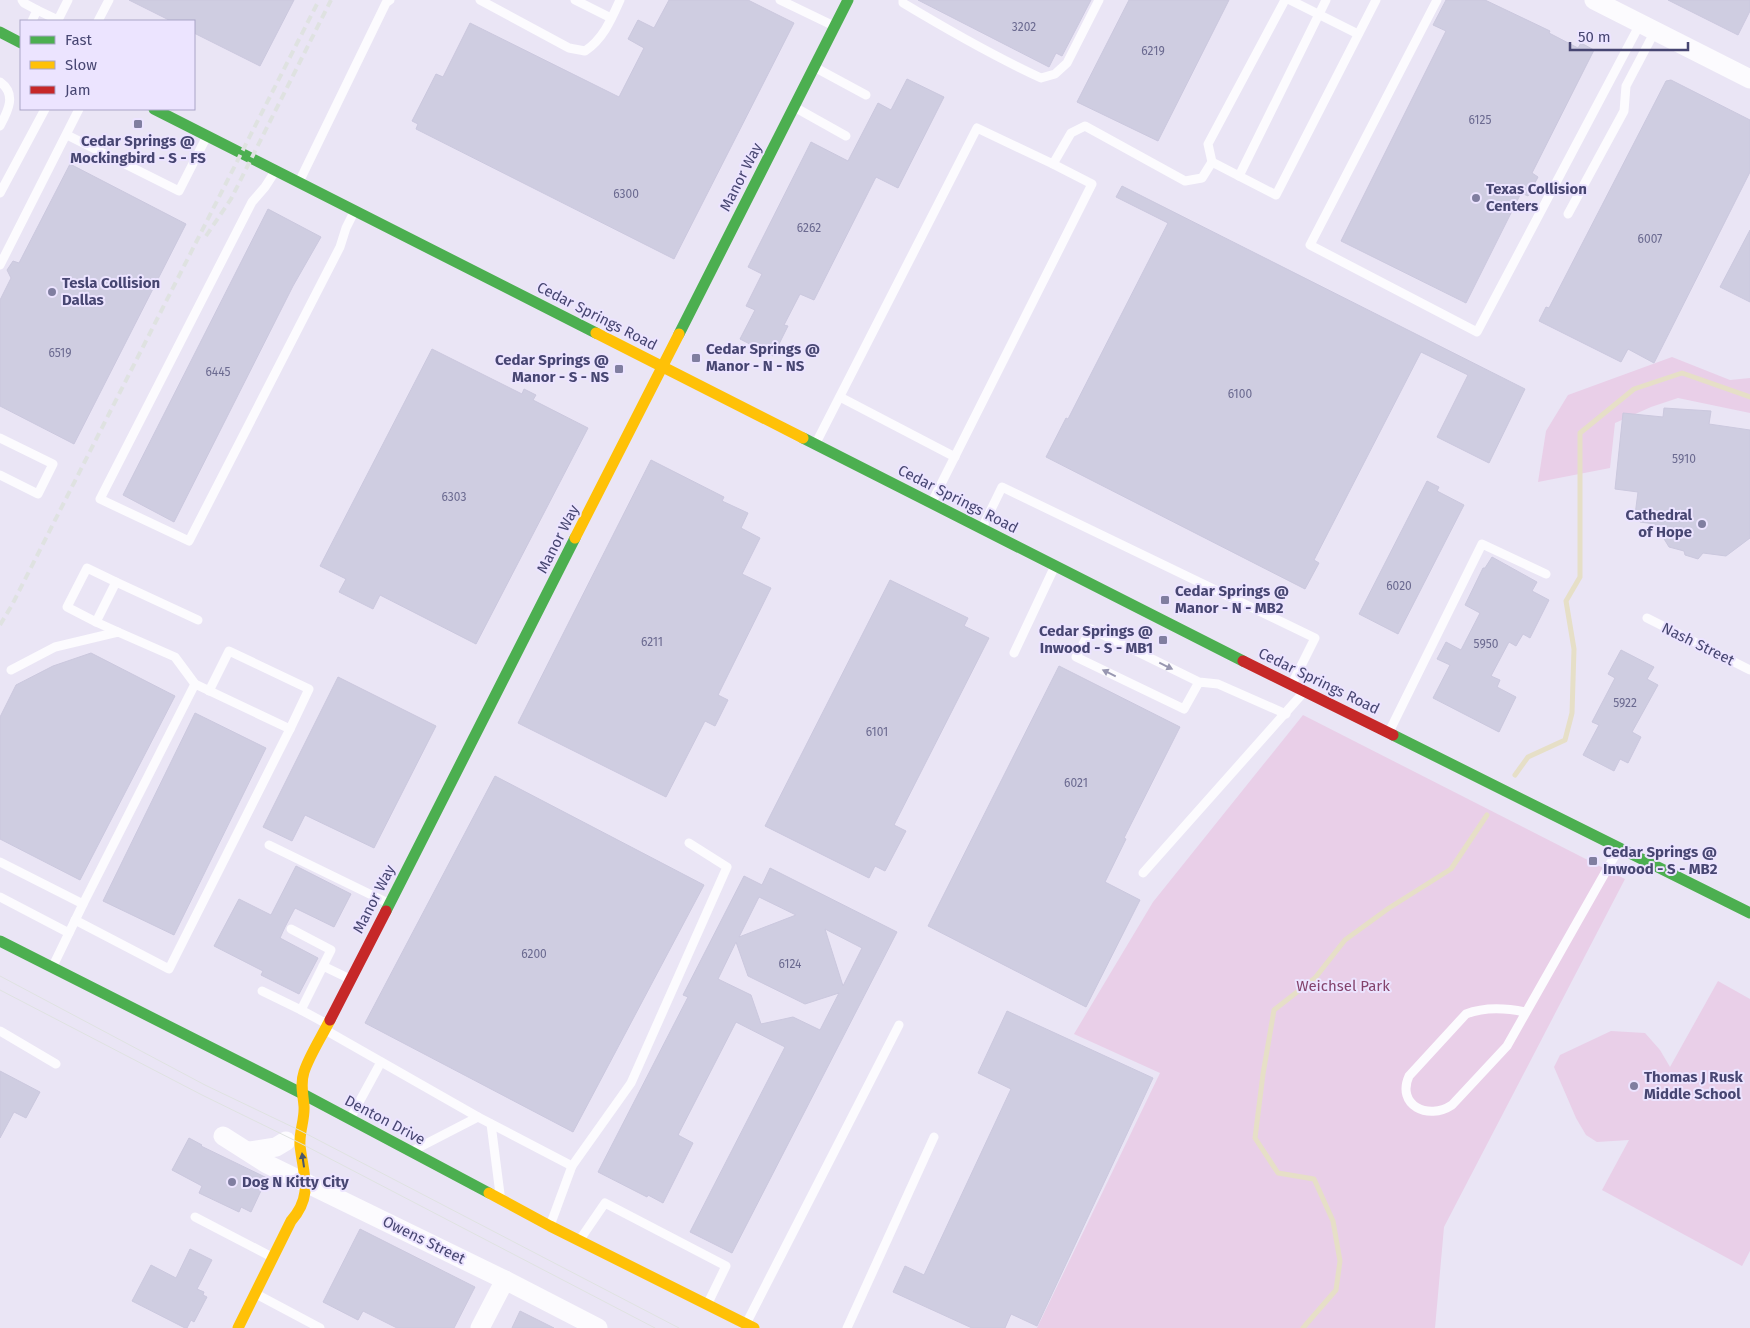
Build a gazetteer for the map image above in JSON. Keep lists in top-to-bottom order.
{
  "streets": {
    "main road": ["Manor Way", "Cedar Springs Road", "Denton Drive"],
    "street": ["Owens Street"],
    "lane": ["Nash Street"]
  },
  "crossings": [
    ["Manor Way", "Cedar Springs Road"],
    ["Manor Way", "Denton Drive"],
    ["Manor Way", "Owens Street"]
  ],
  "parks": ["Weichsel Park"],
  "places": {
    "transit": [
      "Cedar Springs @ Mockingbird - S - FS",
      "Cedar Springs @ Manor - N - NS",
      "Cedar Springs @ Manor - S - NS",
      "Cedar Springs @ Manor - N - MB2",
      "Cedar Springs @ Inwood - S - MB1",
      "Cedar Springs @ Inwood - S - MB2"
    ],
    "other": [
      "Texas Collision Centers",
      "Tesla Collision Dallas",
      "Cathedral of Hope",
      "Thomas J Rusk Middle School",
      "Dog N Kitty City"
    ]
  },
  "house_numbers": [
    "3202",
    "6219",
    "6125",
    "6300",
    "6262",
    "6007",
    "6519",
    "6445",
    "6100",
    "5910",
    "6303",
    "6020",
    "6211",
    "5950",
    "5922",
    "6101",
    "6021",
    "6200",
    "6124"
  ],
  "legend": ["Fast", "Slow", "Jam"],
  "scale_bar": "50 m"
}
